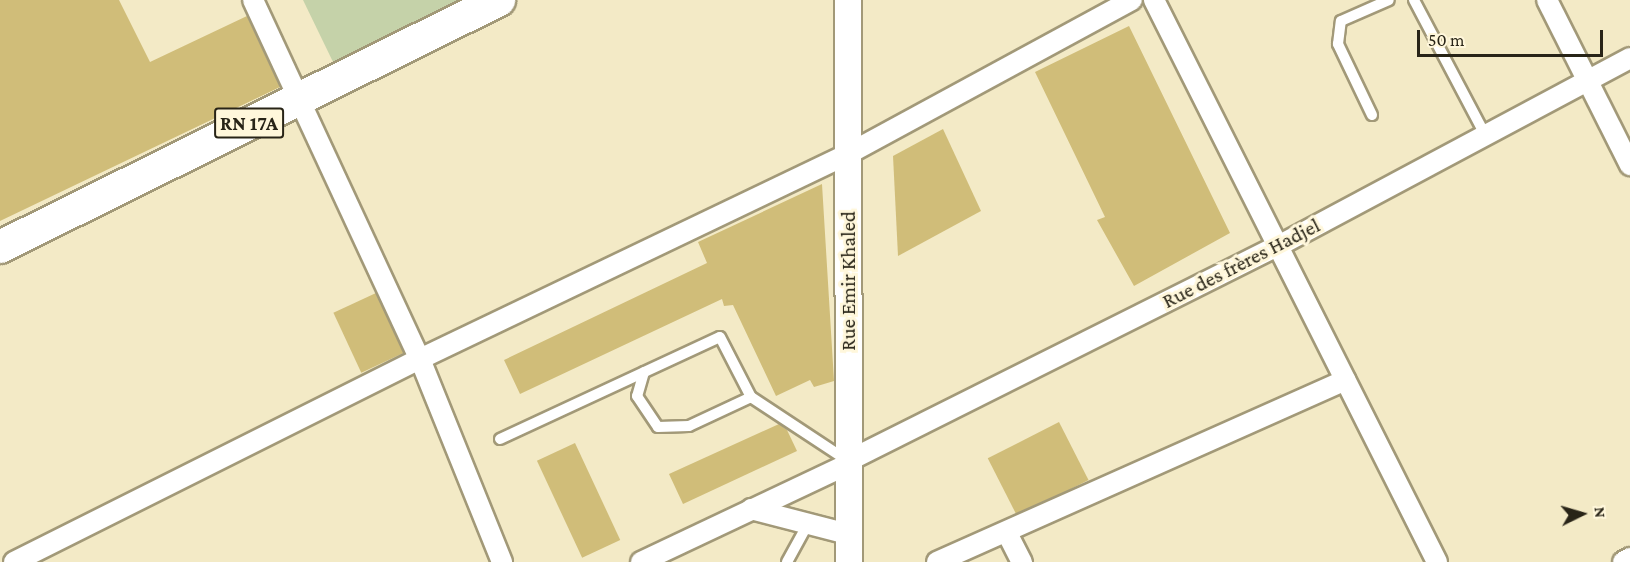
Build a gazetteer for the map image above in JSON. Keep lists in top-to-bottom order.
{
  "streets": {
    "main road": ["RN 17A"],
    "street": ["Rue des frères Hadjel", "Rue Emir Khaled"]
  },
  "crossings": [
    ["Rue des frères Hadjel", "Rue Emir Khaled"]
  ],
  "scale_bar": "50 m",
  "north": "right"
}
